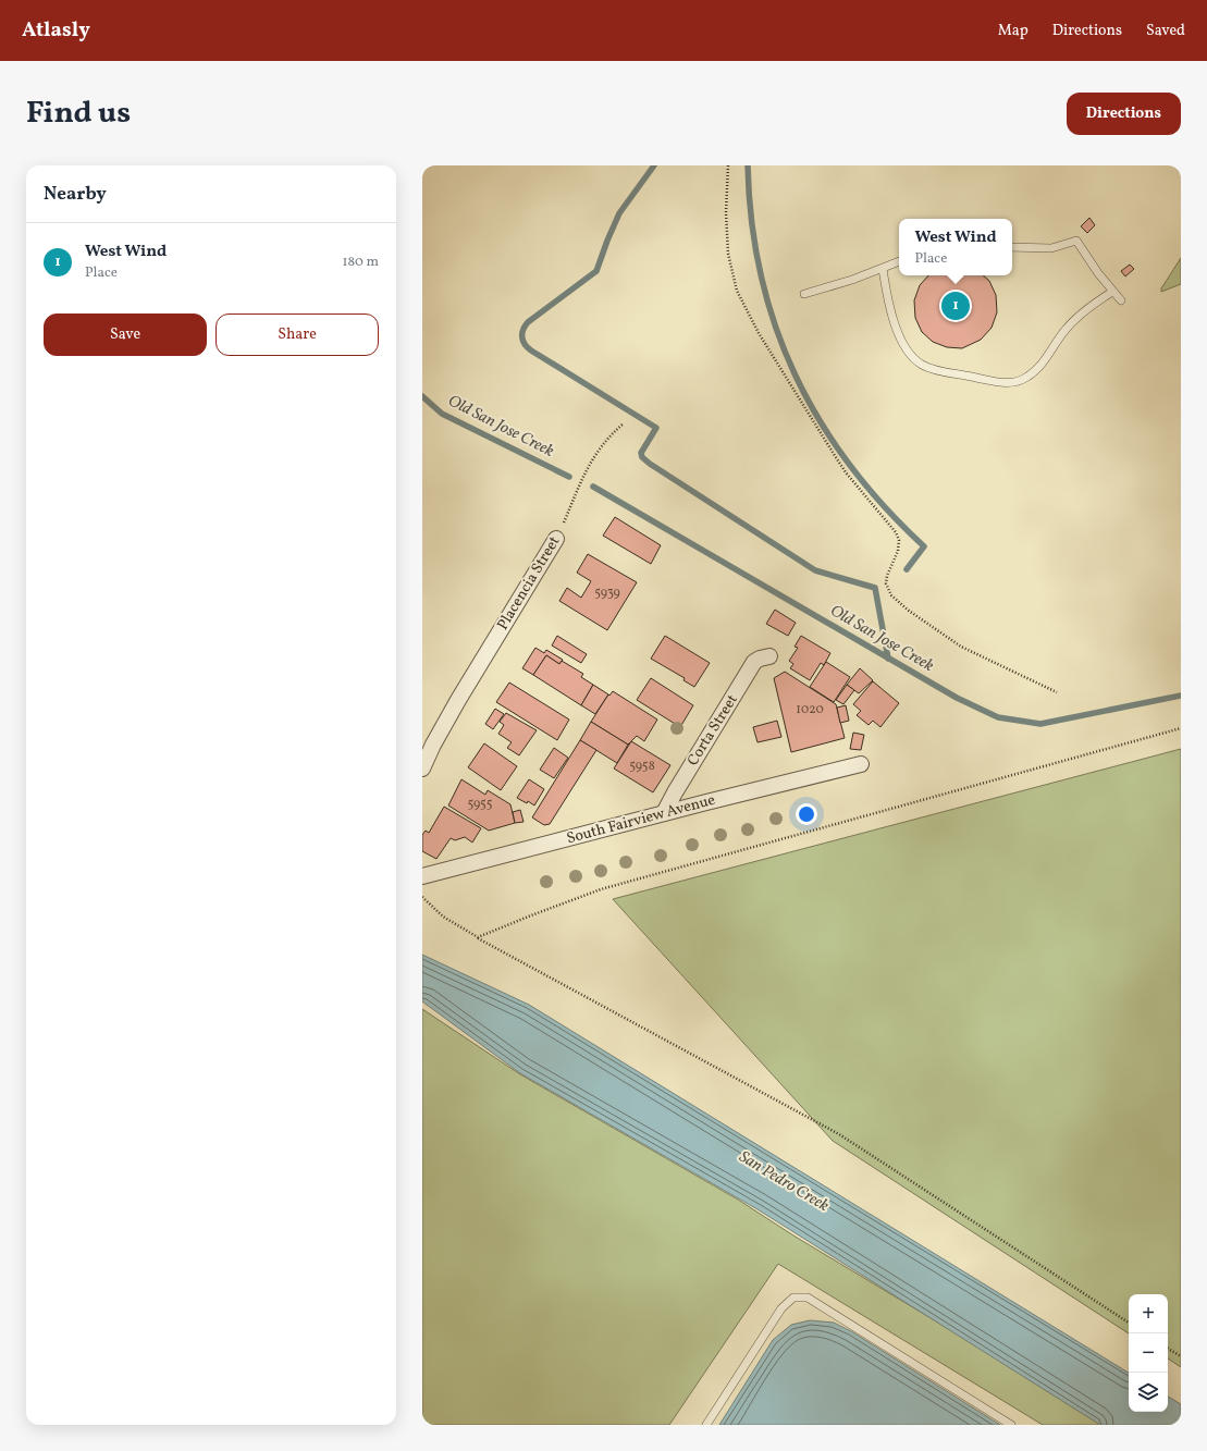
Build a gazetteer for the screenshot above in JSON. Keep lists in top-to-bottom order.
{
  "streets": {
    "street": ["Placencia Street", "Corta Street", "South Fairview Avenue"]
  },
  "crossings": [
    ["Corta Street", "South Fairview Avenue"]
  ],
  "water": ["Old San Jose Creek", "San Pedro Creek"],
  "house_numbers": [
    "5939",
    "1020",
    "5958",
    "5955"
  ],
  "page": {
    "header": "Atlasly",
    "nav": ["Map", "Directions", "Saved"],
    "title": "Find us",
    "buttons": [
      "Directions",
      ["Save", "Share"]
    ],
    "heading": "Nearby",
    "popup": ["West Wind", "Place"],
    "list": [
      {
        "mark": "1",
        "name": "West Wind",
        "note": "Place",
        "value": "180 m"
      }
    ],
    "pins": "1",
    "map_buttons": ["+", "−"]
  }
}
